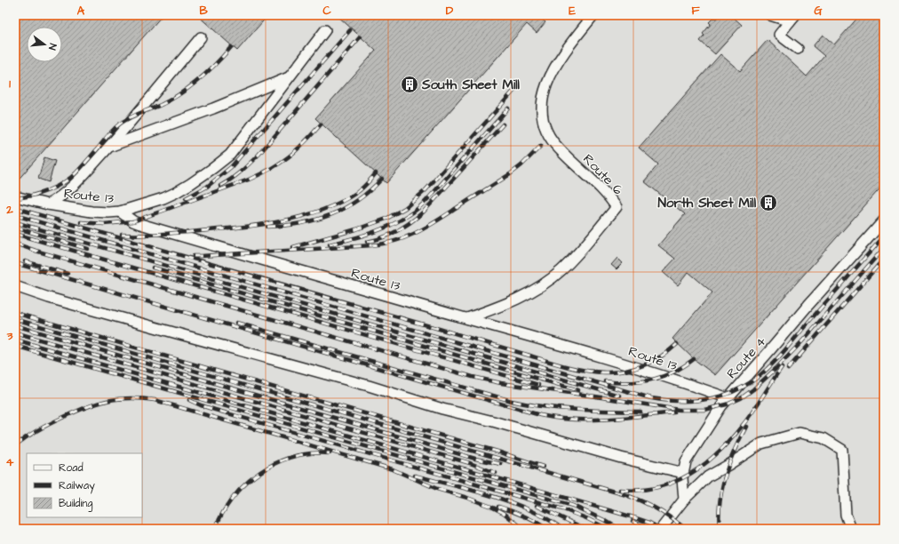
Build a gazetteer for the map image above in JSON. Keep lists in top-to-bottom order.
{
  "streets": {
    "street": ["Route 6", "Route 13", "Route 4"]
  },
  "crossings": [
    ["Route 6", "Route 13"],
    ["Route 13", "Route 4"]
  ],
  "places": {
    "building": ["South Sheet Mill", "North Sheet Mill"]
  },
  "legend": ["Road", "Railway", "Building"],
  "north": "right",
  "grid": {
    "columns": [
      "A",
      "B",
      "C",
      "D",
      "E",
      "F",
      "G"
    ],
    "rows": [
      "1",
      "2",
      "3",
      "4"
    ]
  }
}
